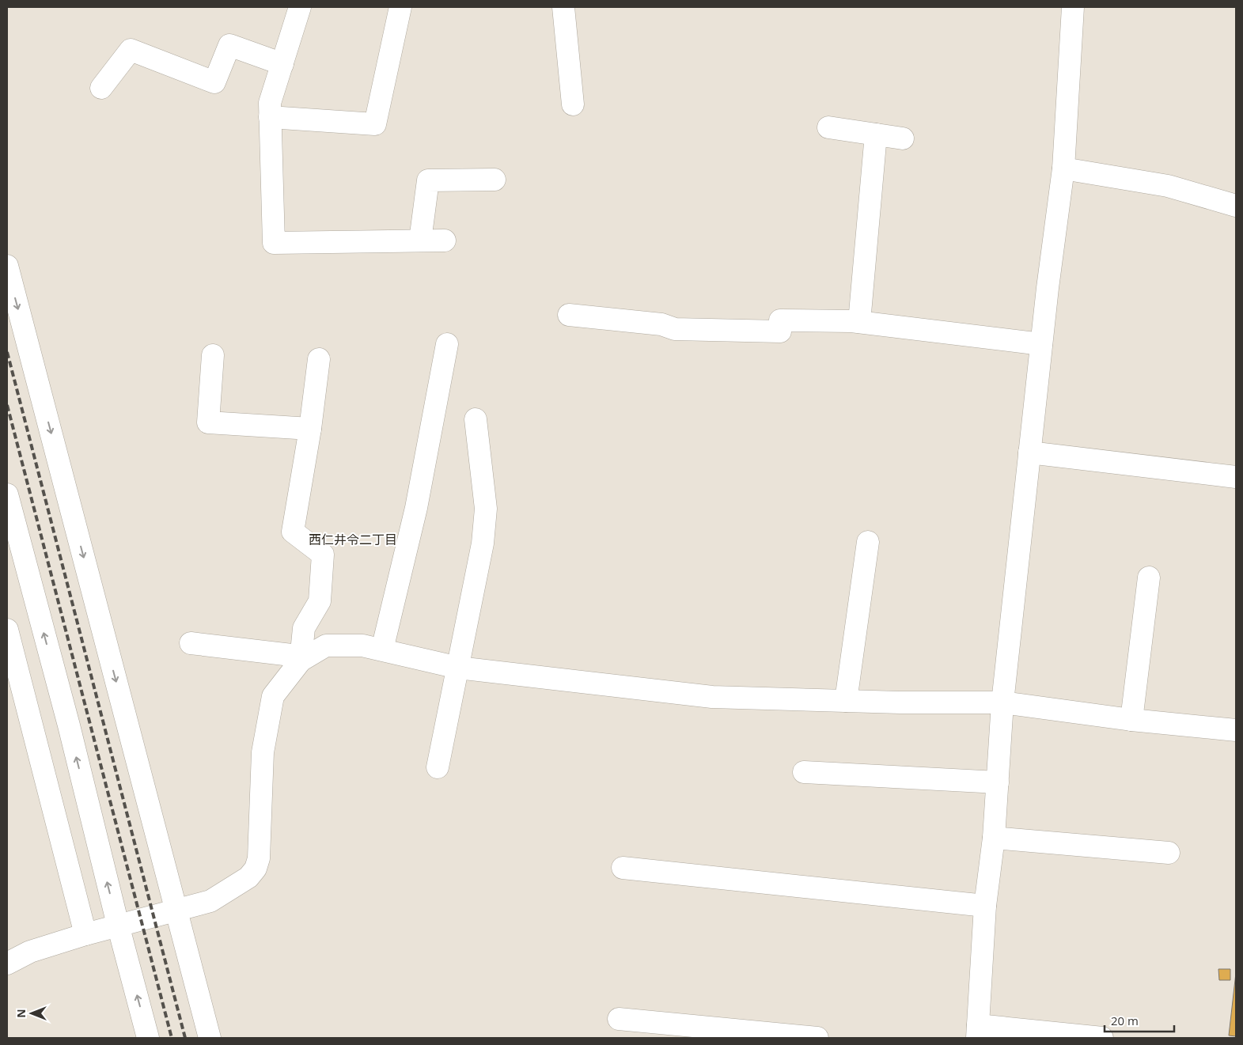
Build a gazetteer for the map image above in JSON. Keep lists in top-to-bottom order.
{
  "districts": ["西仁井令二丁目"],
  "scale_bar": "20 m",
  "north": "left"
}
